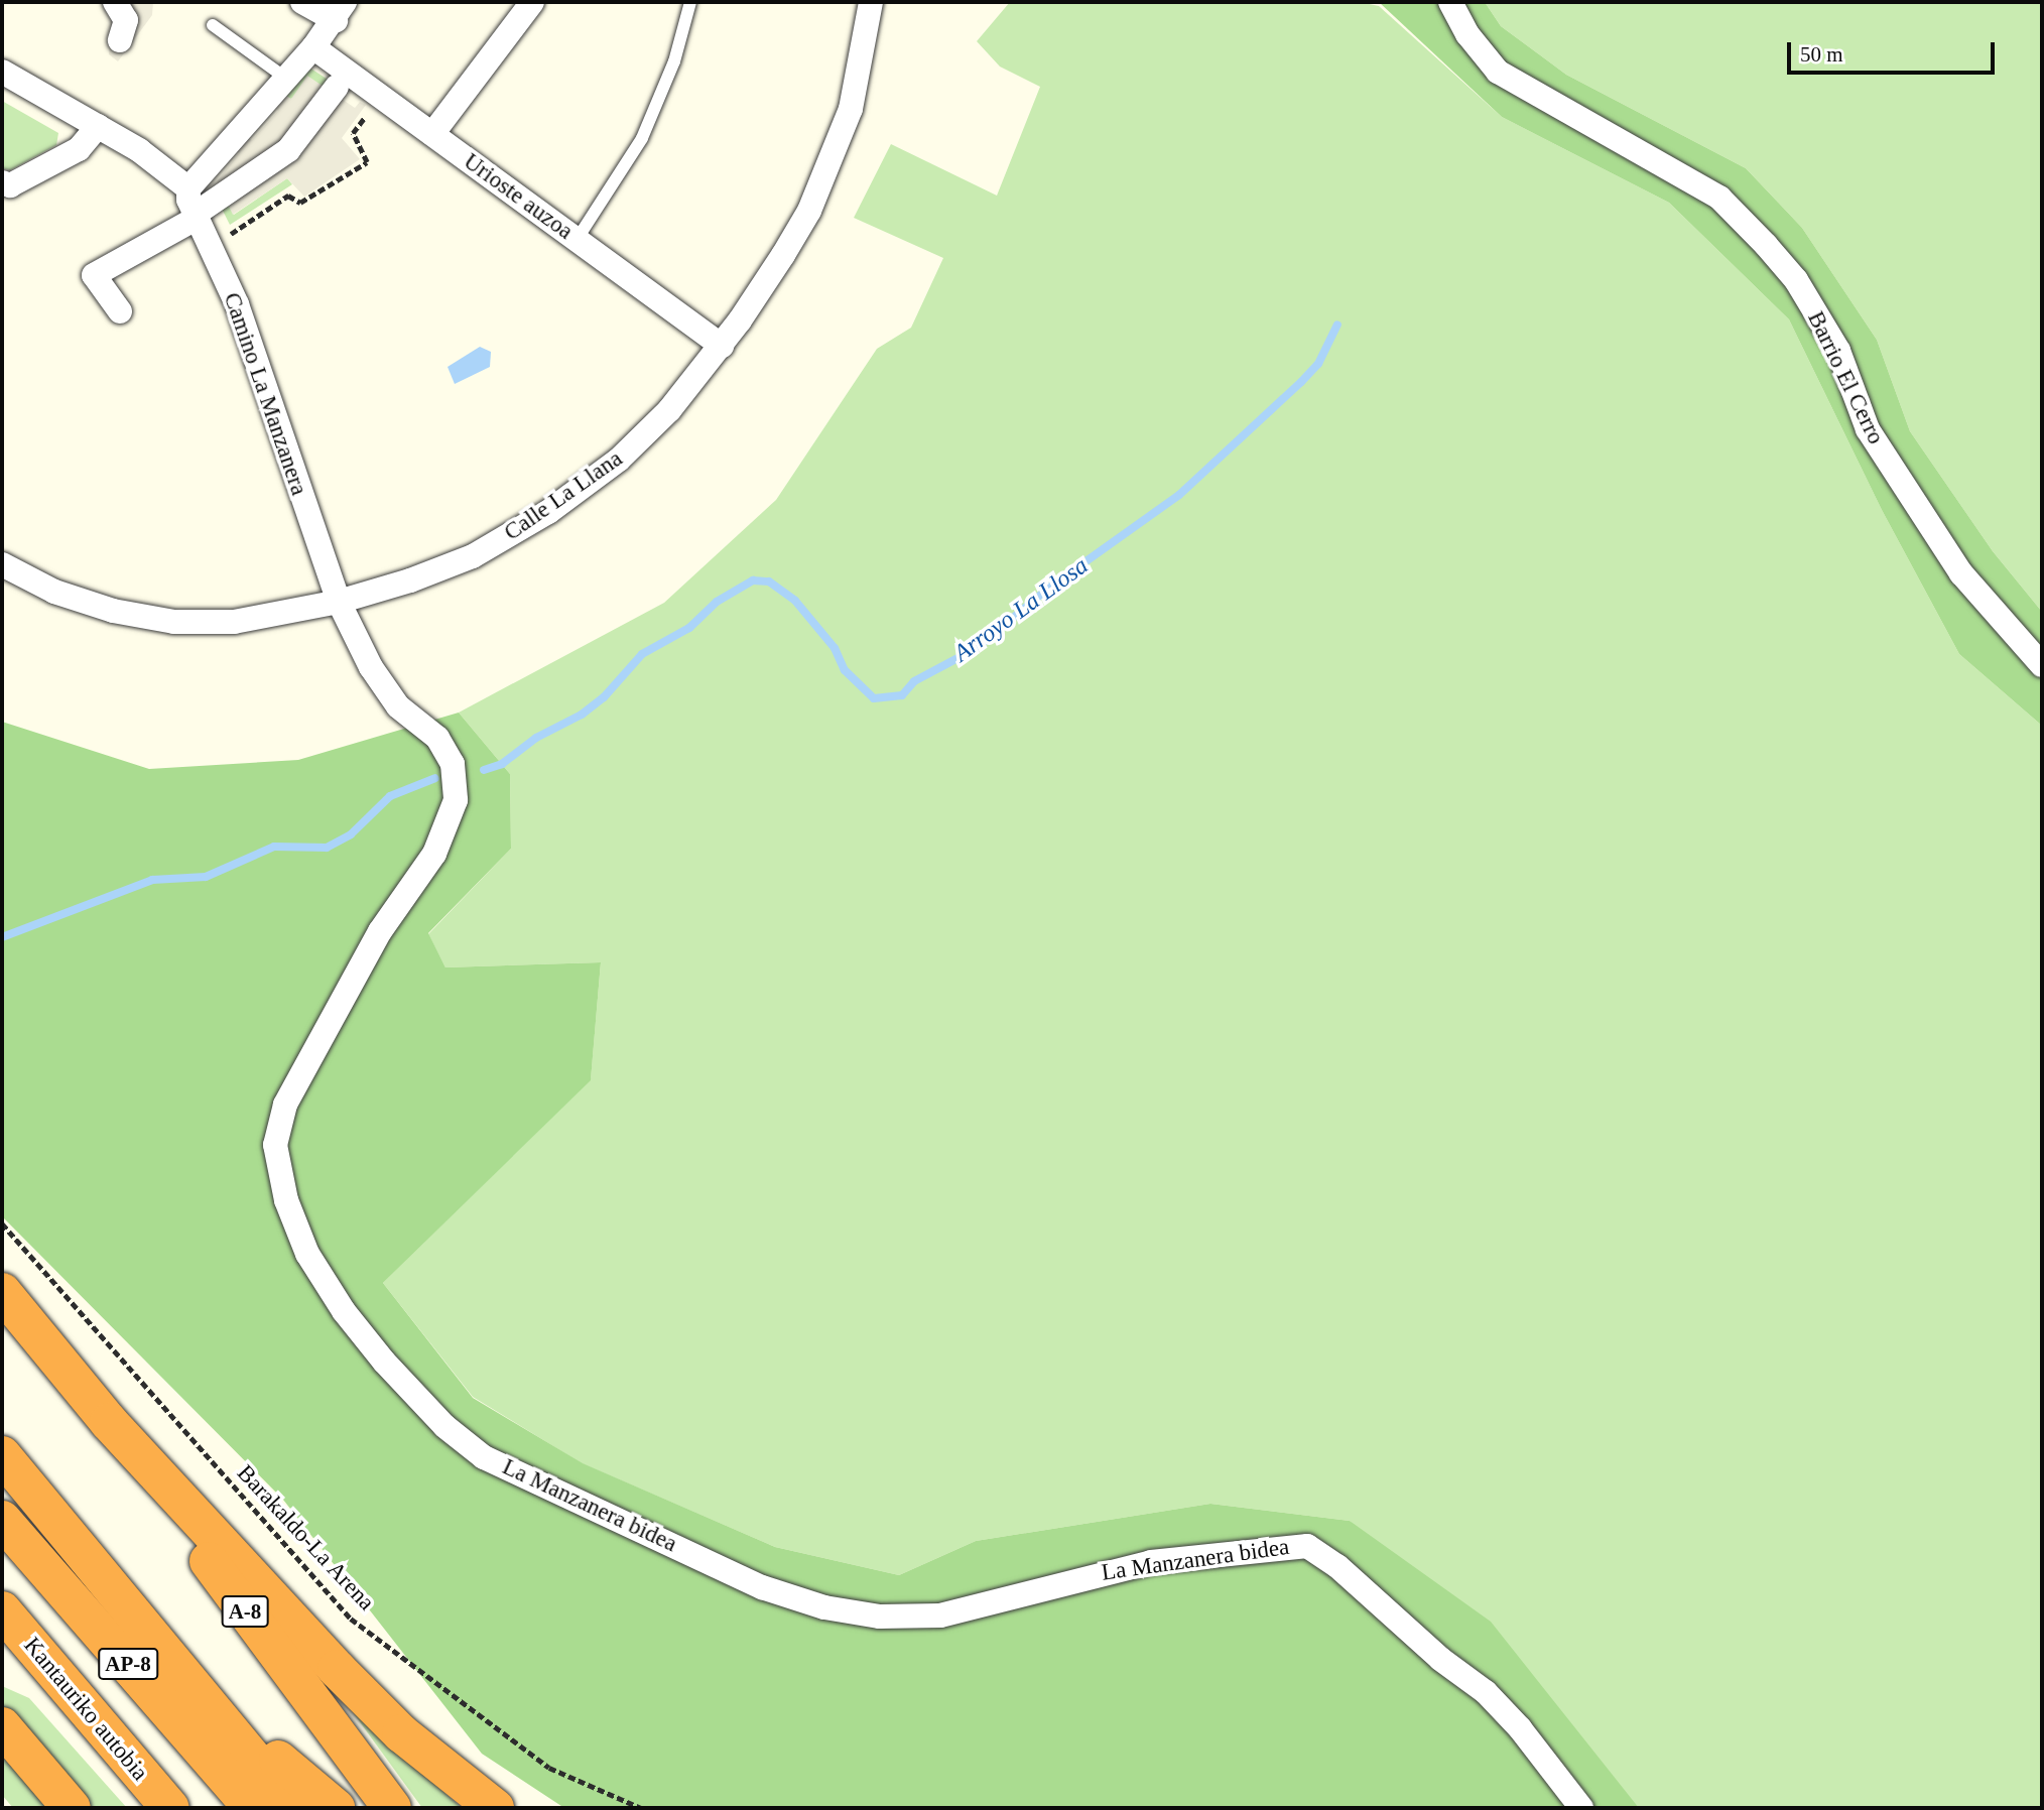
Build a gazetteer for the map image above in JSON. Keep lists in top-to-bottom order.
{
  "streets": {
    "highway": ["A-8", "AP-8", "Kantauriko autobia"],
    "street": [
      "Urioste auzoa",
      "Barrio El Cerro",
      "Camino La Manzanera",
      "Calle La Llana",
      "La Manzanera bidea"
    ],
    "path": ["Barakaldo-La Arena"]
  },
  "crossings": [
    ["Urioste auzoa", "Calle La Llana"],
    ["Camino La Manzanera", "Calle La Llana"],
    ["Camino La Manzanera", "La Manzanera bidea"],
    ["Calle La Llana", "La Manzanera bidea"]
  ],
  "water": ["Arroyo La Llosa"],
  "scale_bar": "50 m"
}
